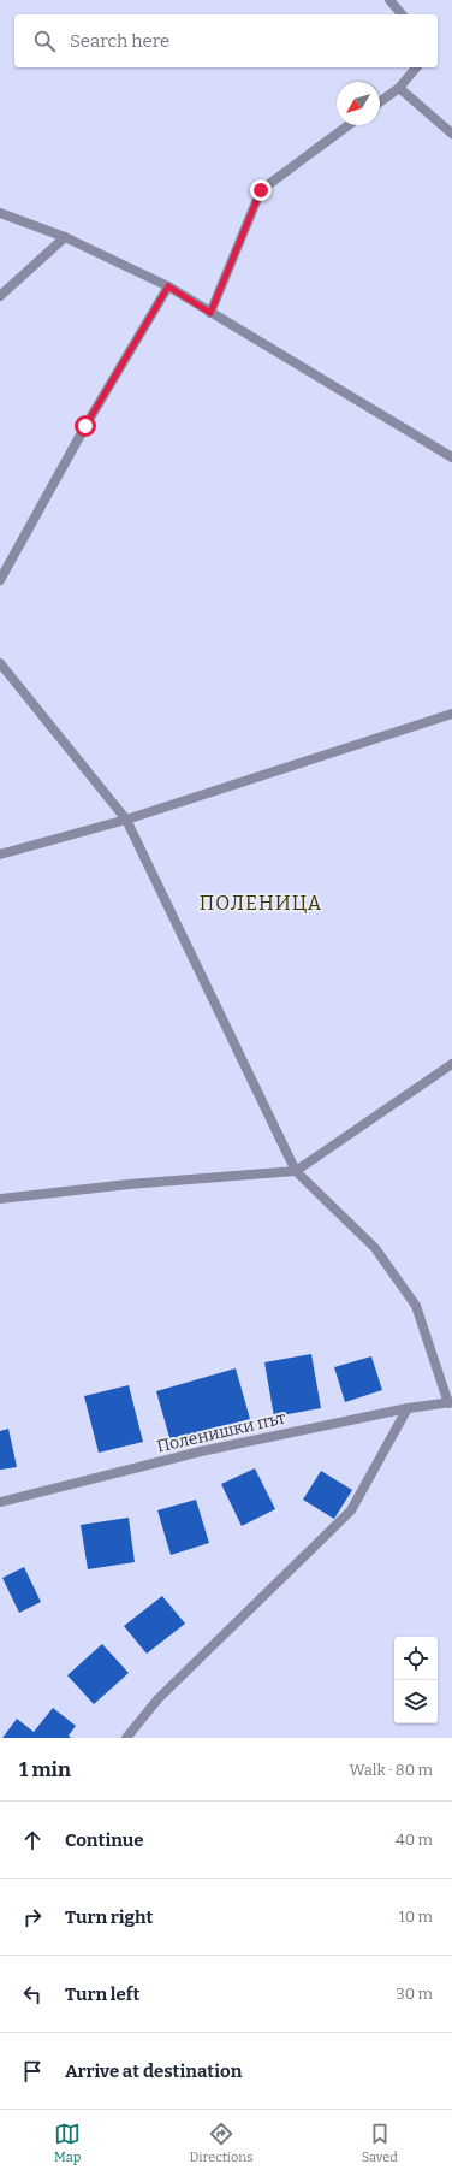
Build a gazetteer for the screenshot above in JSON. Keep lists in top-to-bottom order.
{
  "streets": {
    "street": ["Поленишки път"]
  },
  "districts": ["ПОЛЕНИЦА"],
  "north": "bottom left",
  "page": {
    "search": "Search here",
    "heading": ["1 min", "Walk · 80 m"],
    "list": [
      ["Continue", "40 m"],
      ["Turn right", "10 m"],
      ["Turn left", "30 m"],
      "Arrive at destination"
    ],
    "nav": ["Map", "Directions", "Saved"]
  }
}
